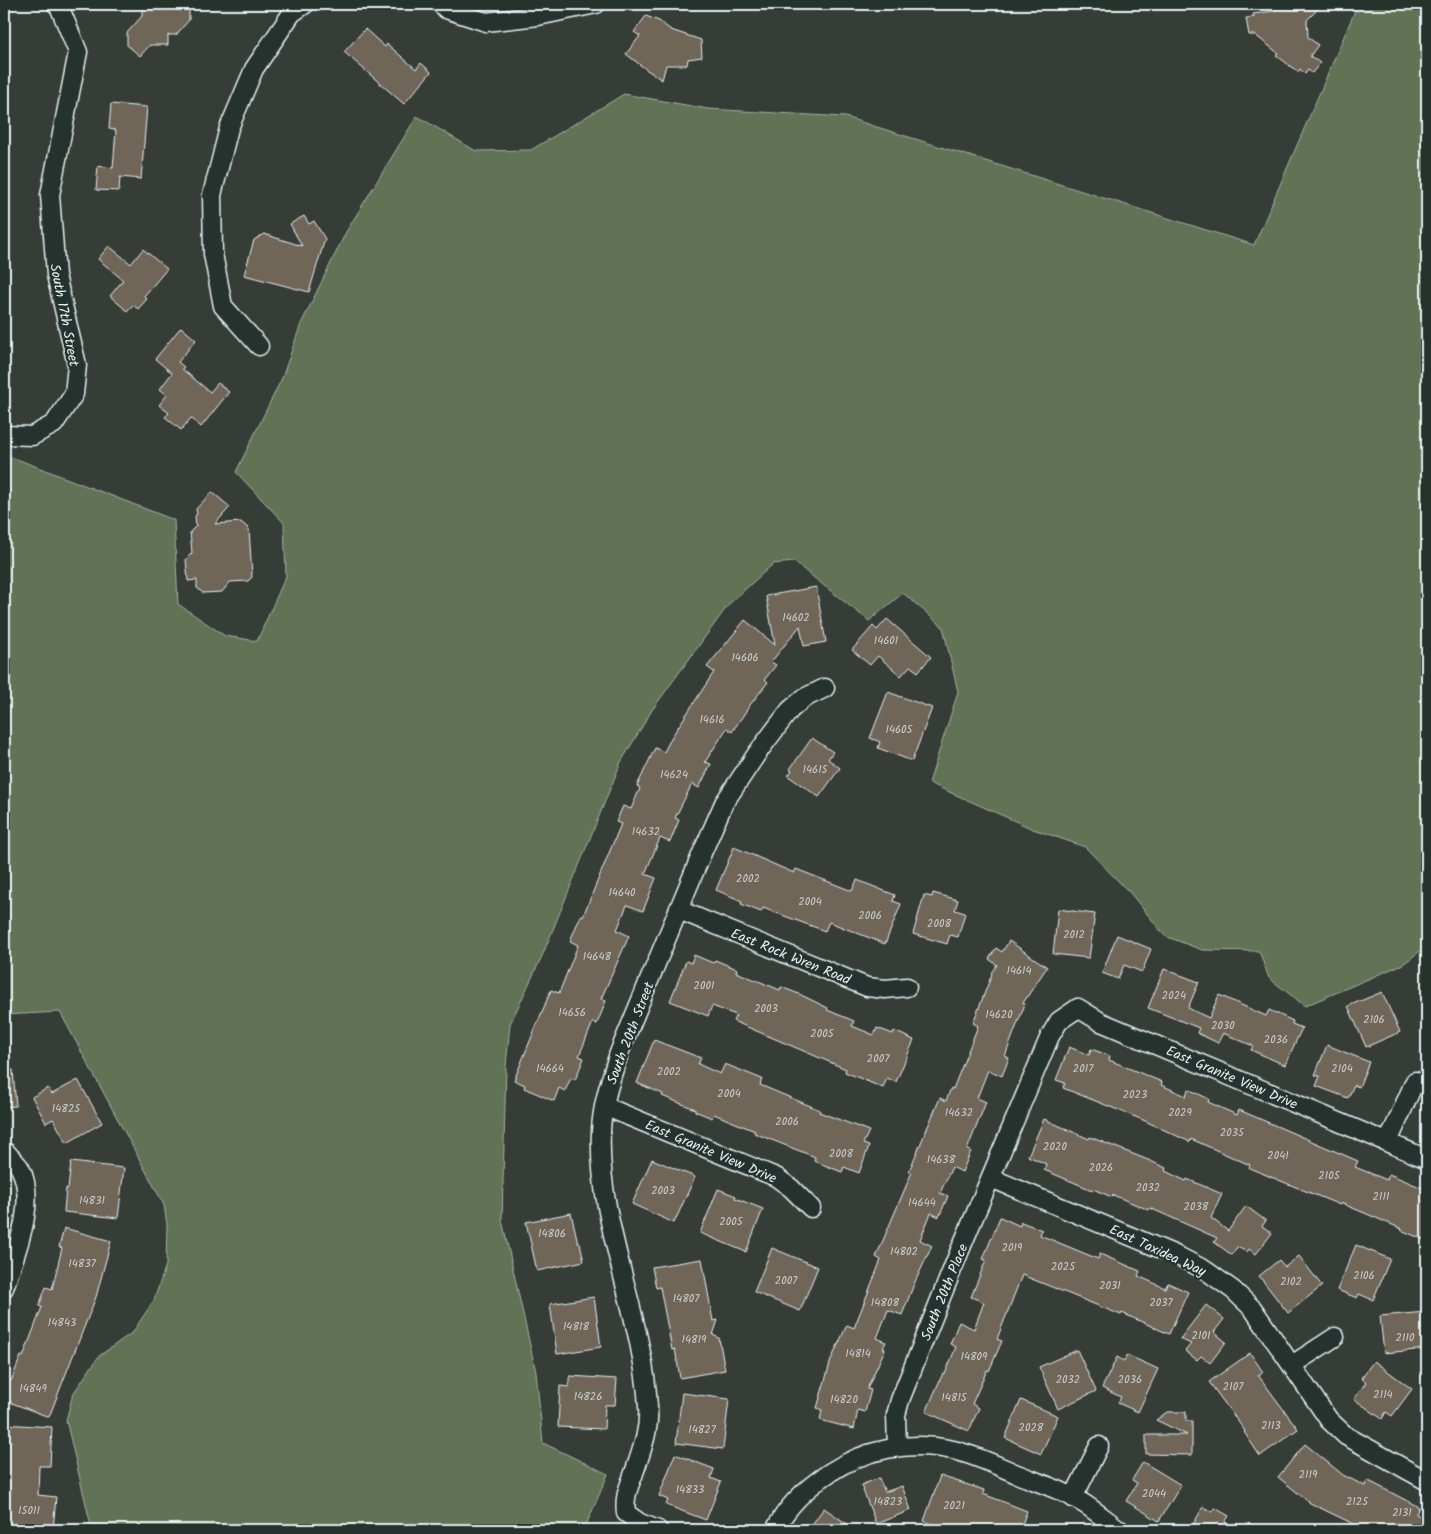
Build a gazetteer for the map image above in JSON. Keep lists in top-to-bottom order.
{
  "streets": {
    "street": [
      "South 17th Street",
      "East Rock Wren Road",
      "South 20th Street",
      "East Granite View Drive",
      "East Taxidea Way",
      "South 20th Place"
    ]
  },
  "crossings": [
    ["East Rock Wren Road", "South 20th Street"],
    ["South 20th Street", "East Granite View Drive"],
    ["East Granite View Drive", "South 20th Place"],
    ["East Taxidea Way", "South 20th Place"]
  ],
  "house_numbers": [
    "14602",
    "14601",
    "14606",
    "14616",
    "14605",
    "14615",
    "14624",
    "14632",
    "2002",
    "14640",
    "2004",
    "2006",
    "2008",
    "2012",
    "14648",
    "14614",
    "2001",
    "2024",
    "2003",
    "14656",
    "14620",
    "2106",
    "2030",
    "2005",
    "2036",
    "2007",
    "14664",
    "2017",
    "2104",
    "2002",
    "2004",
    "2023",
    "14825",
    "14632",
    "2029",
    "2006",
    "2035",
    "2020",
    "2008",
    "2041",
    "14638",
    "2026",
    "2105",
    "2032",
    "2003",
    "2111",
    "14831",
    "14644",
    "2038",
    "2005",
    "14806",
    "2019",
    "14802",
    "14837",
    "2025",
    "2106",
    "2007",
    "2102",
    "2031",
    "14807",
    "14808",
    "2037",
    "14843",
    "14818",
    "2101",
    "2110",
    "14819",
    "14814",
    "14809",
    "2032",
    "2036",
    "2107",
    "14849",
    "2114",
    "14826",
    "14815",
    "14820",
    "2113",
    "2028",
    "14827",
    "2119",
    "14833",
    "2044",
    "14823",
    "2125",
    "2021",
    "15011",
    "2131"
  ]
}
